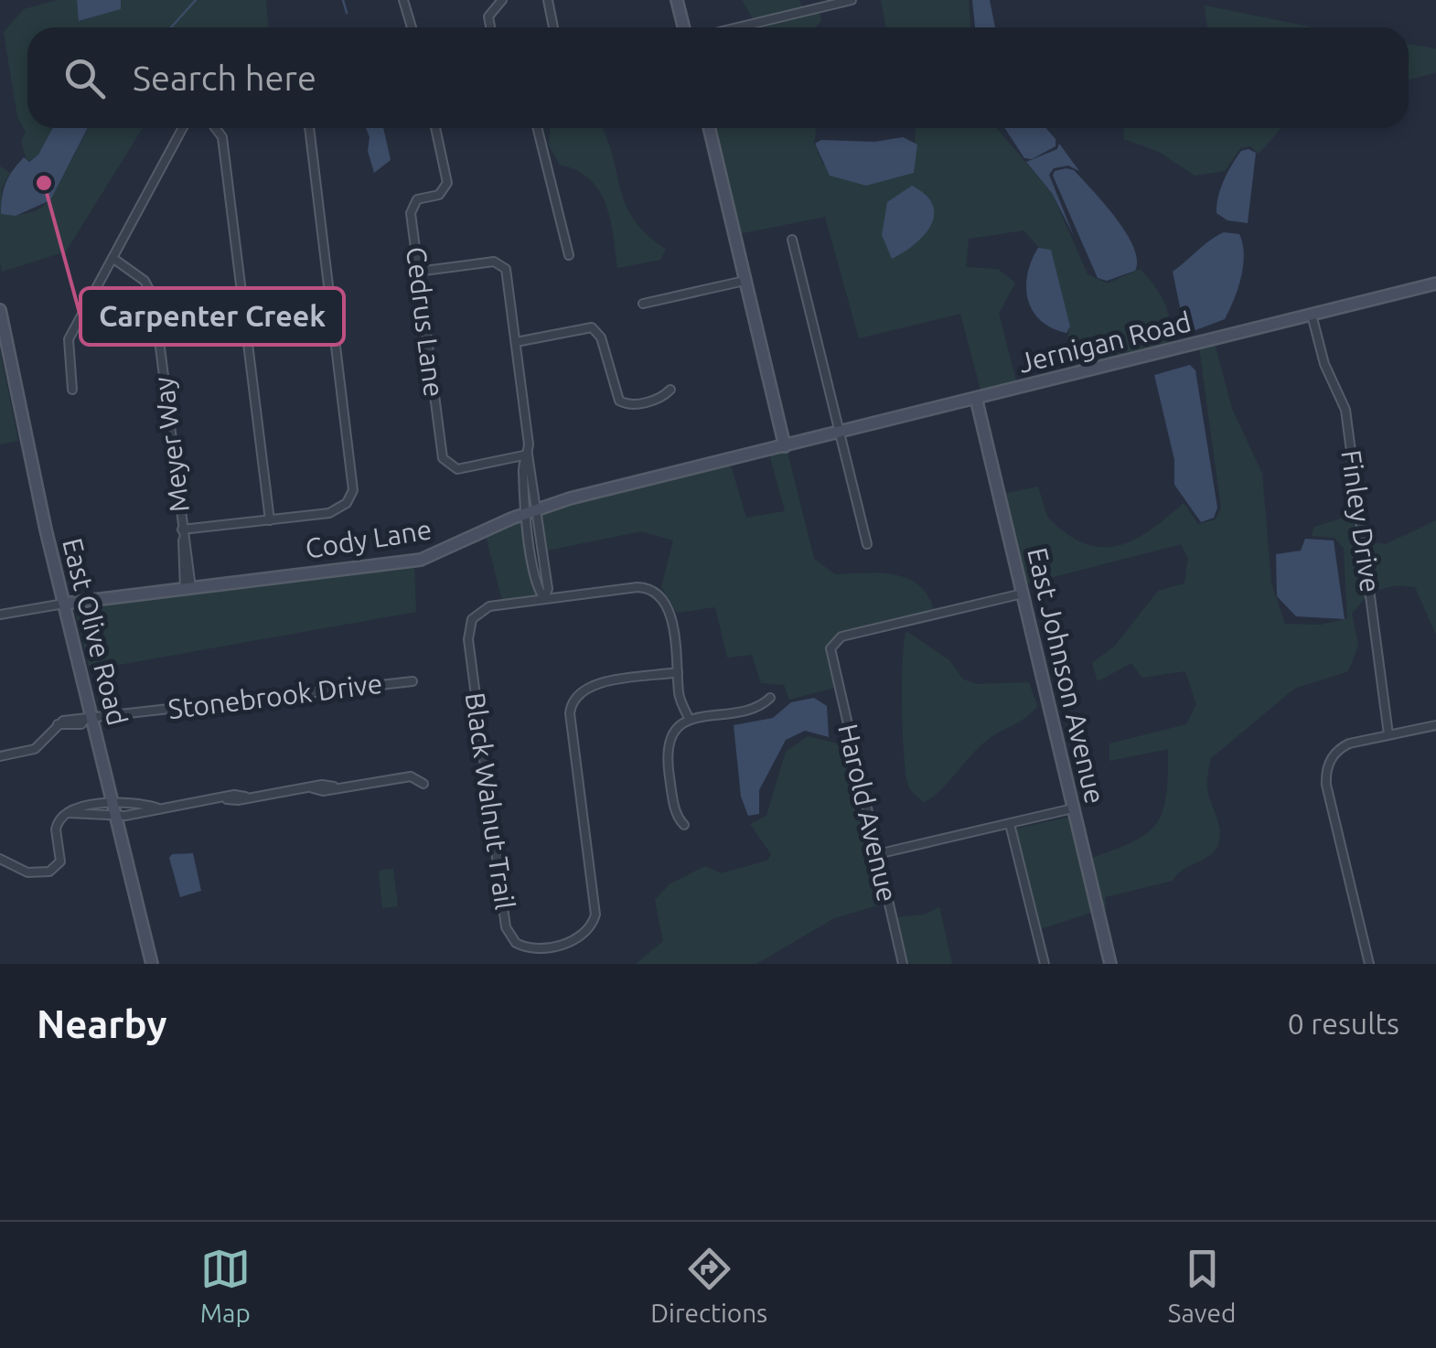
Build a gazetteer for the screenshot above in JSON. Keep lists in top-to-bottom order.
{
  "streets": {
    "street": [
      "Cedrus Lane",
      "Jernigan Road",
      "Meyer Way",
      "Finley Drive",
      "Cody Lane",
      "East Olive Road",
      "East Johnson Avenue",
      "Stonebrook Drive",
      "Black Walnut Trail",
      "Harold Avenue"
    ]
  },
  "crossings": [
    ["Jernigan Road", "Finley Drive"],
    ["Jernigan Road", "Cody Lane"],
    ["Jernigan Road", "East Johnson Avenue"],
    ["Meyer Way", "Cody Lane"],
    ["Cody Lane", "East Olive Road"],
    ["East Olive Road", "Stonebrook Drive"],
    ["East Johnson Avenue", "Harold Avenue"]
  ],
  "places": ["Carpenter Creek"],
  "page": {
    "search": "Search here",
    "heading": ["Nearby", "0 results"],
    "nav": ["Map", "Directions", "Saved"]
  }
}
